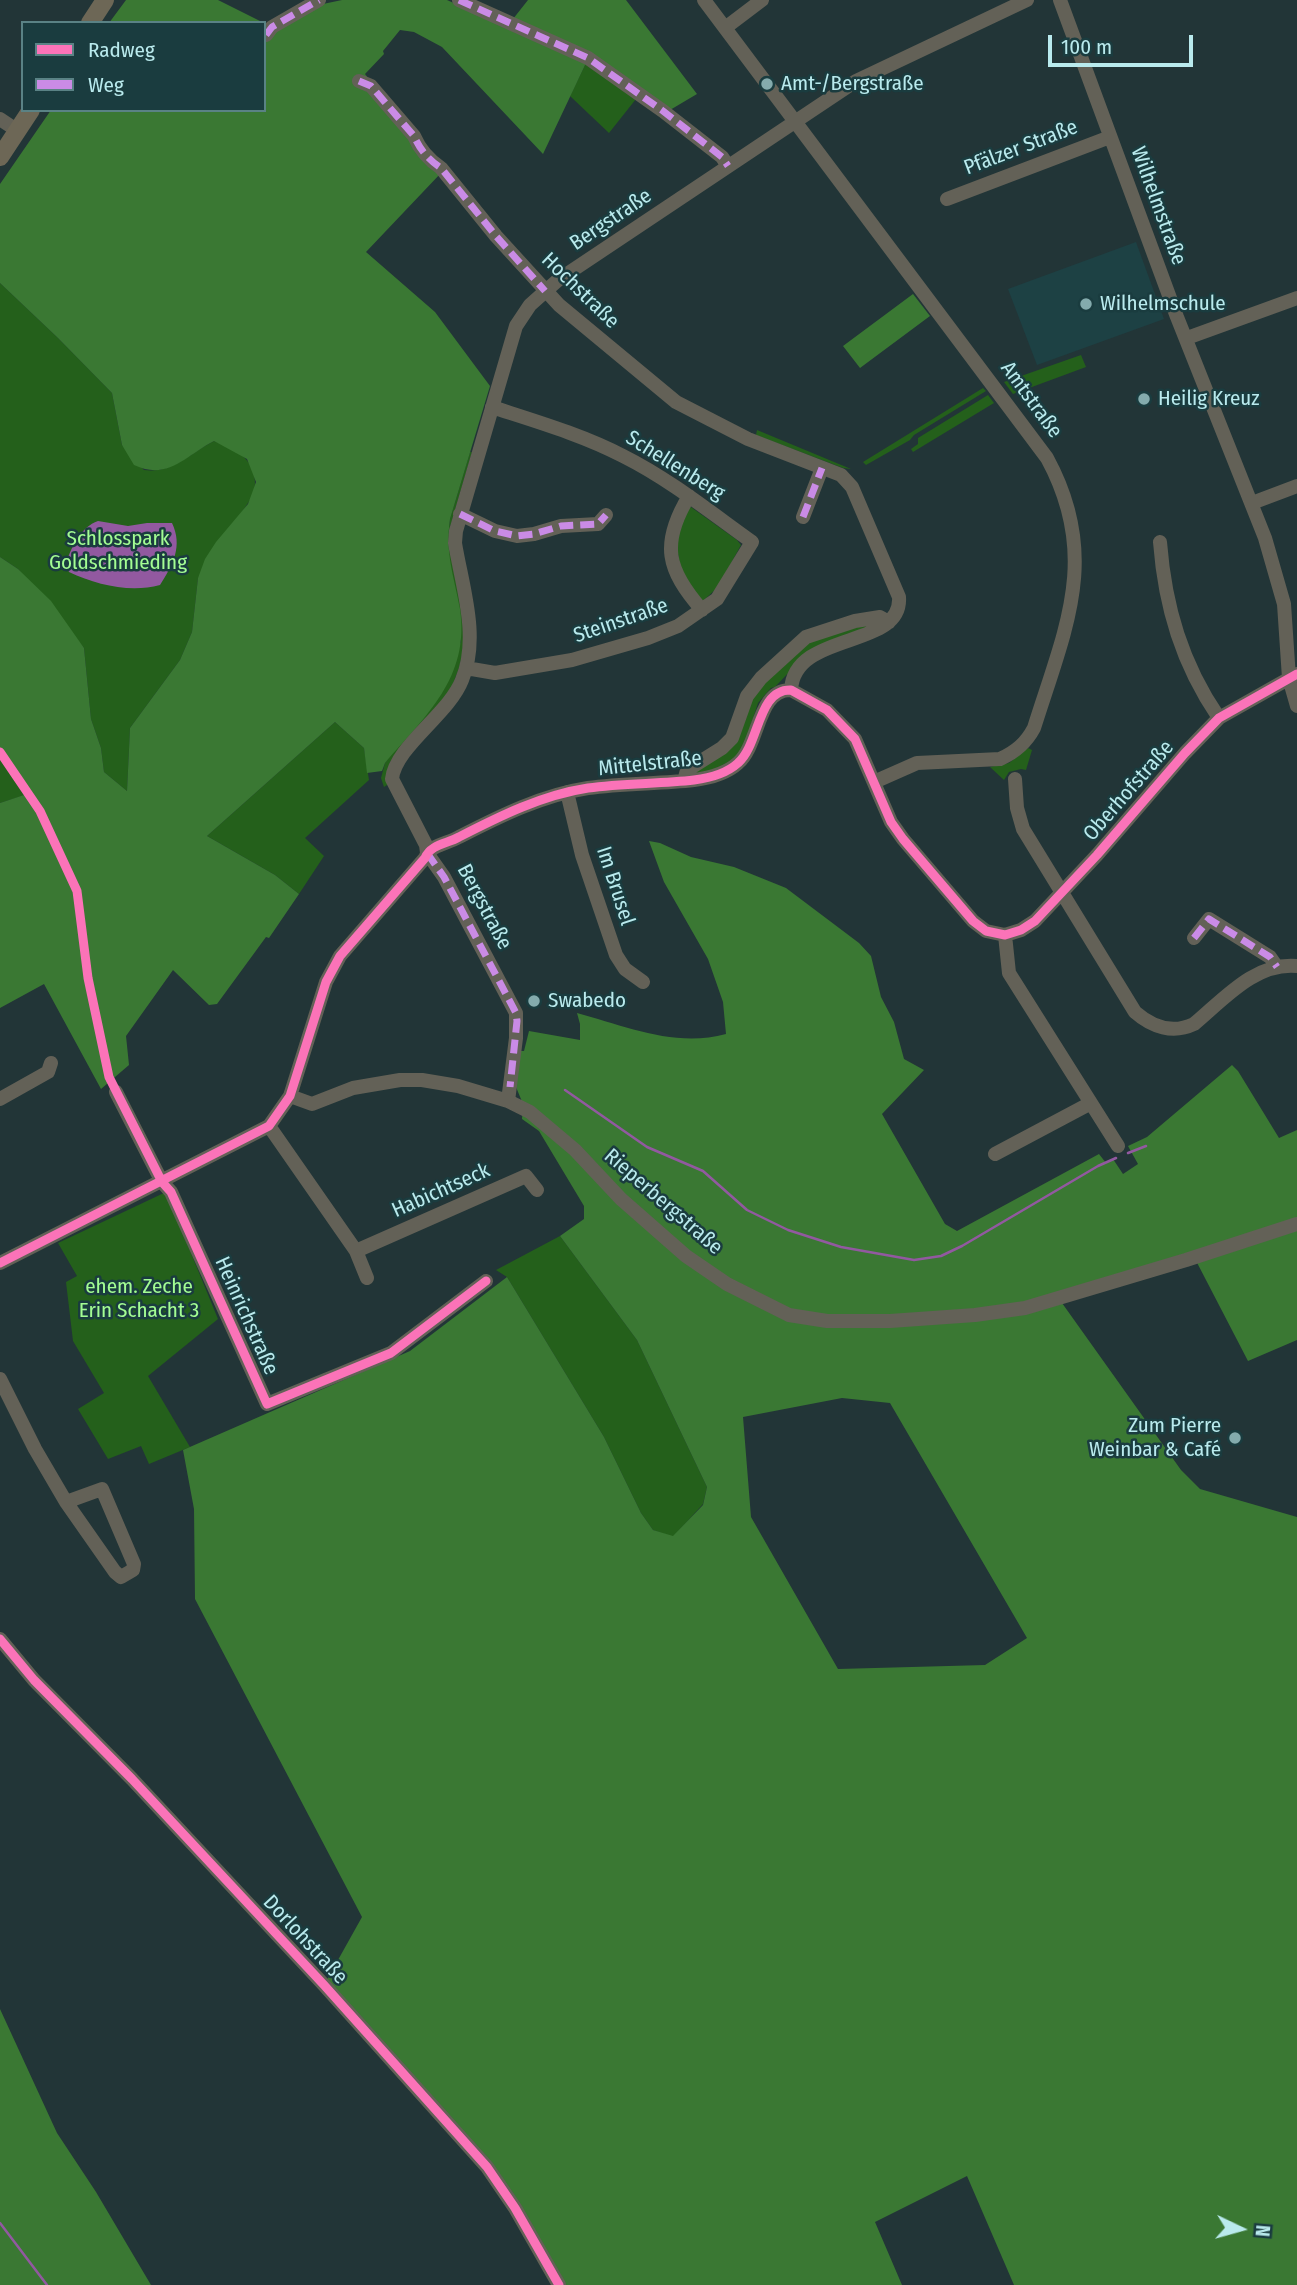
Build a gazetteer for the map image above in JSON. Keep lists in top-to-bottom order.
{
  "streets": {
    "street": [
      "Pfälzer Straße",
      "Wilhelmstraße",
      "Bergstraße",
      "Hochstraße",
      "Amtstraße",
      "Schellenberg",
      "Steinstraße",
      "Mittelstraße",
      "Oberhofstraße",
      "Im Brusel",
      "Habichtseck",
      "Rieperbergstraße",
      "Heinrichstraße",
      "Dorlohstraße"
    ]
  },
  "crossings": [
    ["Pfälzer Straße", "Wilhelmstraße"],
    ["Wilhelmstraße", "Oberhofstraße"],
    ["Bergstraße", "Hochstraße"],
    ["Bergstraße", "Amtstraße"],
    ["Bergstraße", "Schellenberg"],
    ["Bergstraße", "Steinstraße"],
    ["Bergstraße", "Mittelstraße"],
    ["Bergstraße", "Rieperbergstraße"],
    ["Hochstraße", "Mittelstraße"],
    ["Schellenberg", "Steinstraße"],
    ["Mittelstraße", "Im Brusel"],
    ["Mittelstraße", "Rieperbergstraße"]
  ],
  "parks": ["Schlosspark Goldschmieding", "ehem. Zeche Erin Schacht 3"],
  "places": [
    "Amt-/Bergstraße",
    "Wilhelmschule",
    "Heilig Kreuz",
    "Swabedo",
    "Zum Pierre Weinbar & Café"
  ],
  "legend": ["Radweg", "Weg"],
  "scale_bar": "100 m",
  "north": "right"
}
